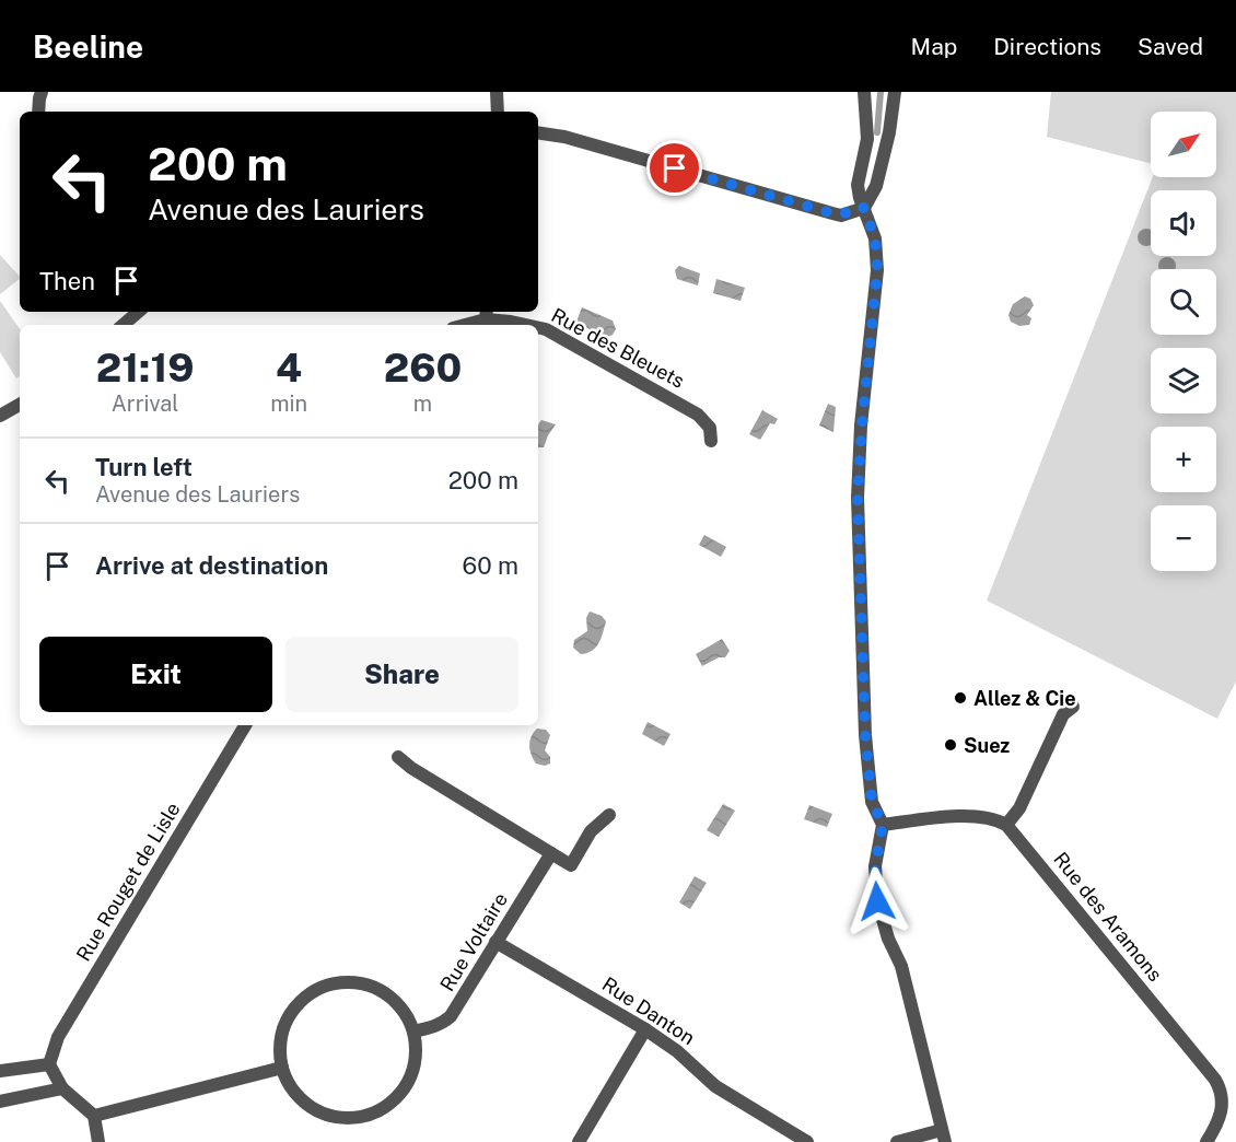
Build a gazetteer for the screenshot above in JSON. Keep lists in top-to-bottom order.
{
  "streets": {
    "street": [
      "Rue des Bleuets",
      "Rue Rouget de Lisle",
      "Rue des Aramons",
      "Rue Voltaire",
      "Rue Danton"
    ]
  },
  "crossings": [
    ["Rue Voltaire", "Rue Danton"]
  ],
  "places": ["Allez & Cie", "Suez"],
  "north": "top right",
  "page": {
    "header": "Beeline",
    "nav": ["Map", "Directions", "Saved"],
    "map_buttons": ["+", "−"],
    "turn": ["200 m", "Avenue des Lauriers"],
    "then": "Then",
    "eta": [
      "21:19",
      "Arrival",
      "4",
      "min",
      "260",
      "m"
    ],
    "list": [
      {
        "name": "Turn left",
        "note": "Avenue des Lauriers",
        "value": "200 m"
      },
      {
        "name": "Arrive at destination",
        "value": "60 m"
      }
    ],
    "buttons": ["Exit", "Share"]
  }
}
